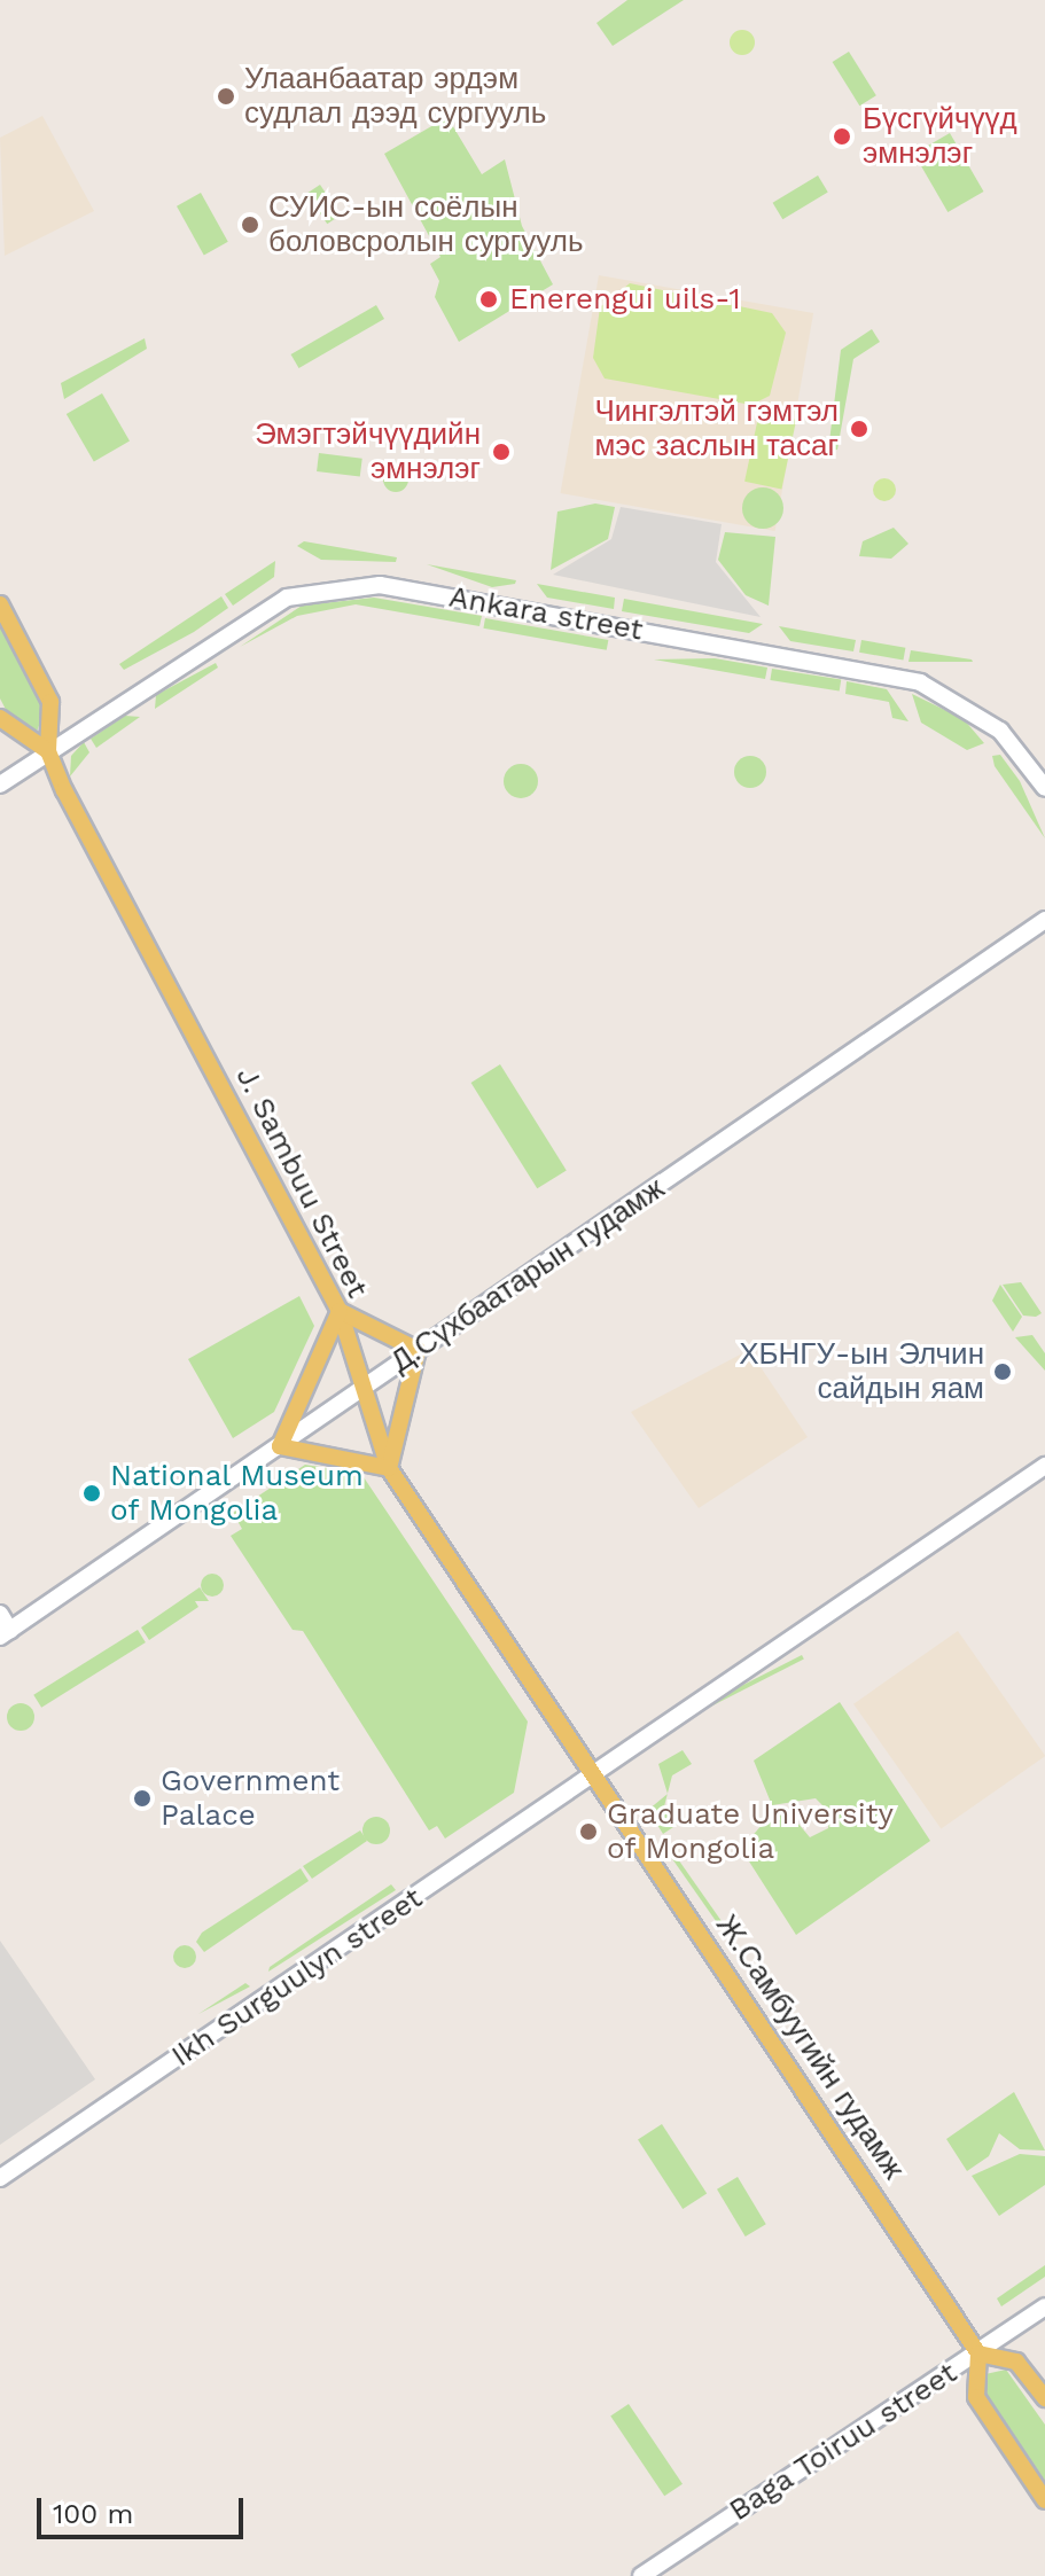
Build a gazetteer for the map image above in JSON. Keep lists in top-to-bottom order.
{
  "streets": {
    "main road": [
      "Ankara street",
      "J. Sambuu Street",
      "Д.Сүхбаатарын гудамж",
      "Ikh Surguulyn street",
      "Ж.Самбуугийн гудамж",
      "Baga Toiruu street"
    ]
  },
  "crossings": [
    ["Ankara street", "J. Sambuu Street"],
    ["J. Sambuu Street", "Д.Сүхбаатарын гудамж"],
    ["J. Sambuu Street", "Ikh Surguulyn street"],
    ["J. Sambuu Street", "Ж.Самбуугийн гудамж"],
    ["Ikh Surguulyn street", "Ж.Самбуугийн гудамж"],
    ["Ж.Самбуугийн гудамж", "Baga Toiruu street"]
  ],
  "places": [
    "Улаанбаатар эрдэм судлал дээд сургууль",
    "Бүсгүйчүүд эмнэлэг",
    "СУИС-ын соёлын боловсролын сургууль",
    "Enerengui uils-1",
    "Чингэлтэй гэмтэл мэс заслын тасаг",
    "Эмэгтэйчүүдийн эмнэлэг",
    "ХБНГУ-ын Элчин сайдын яам",
    "National Museum of Mongolia",
    "Government Palace",
    "Graduate University of Mongolia"
  ],
  "scale_bar": "100 m"
}
